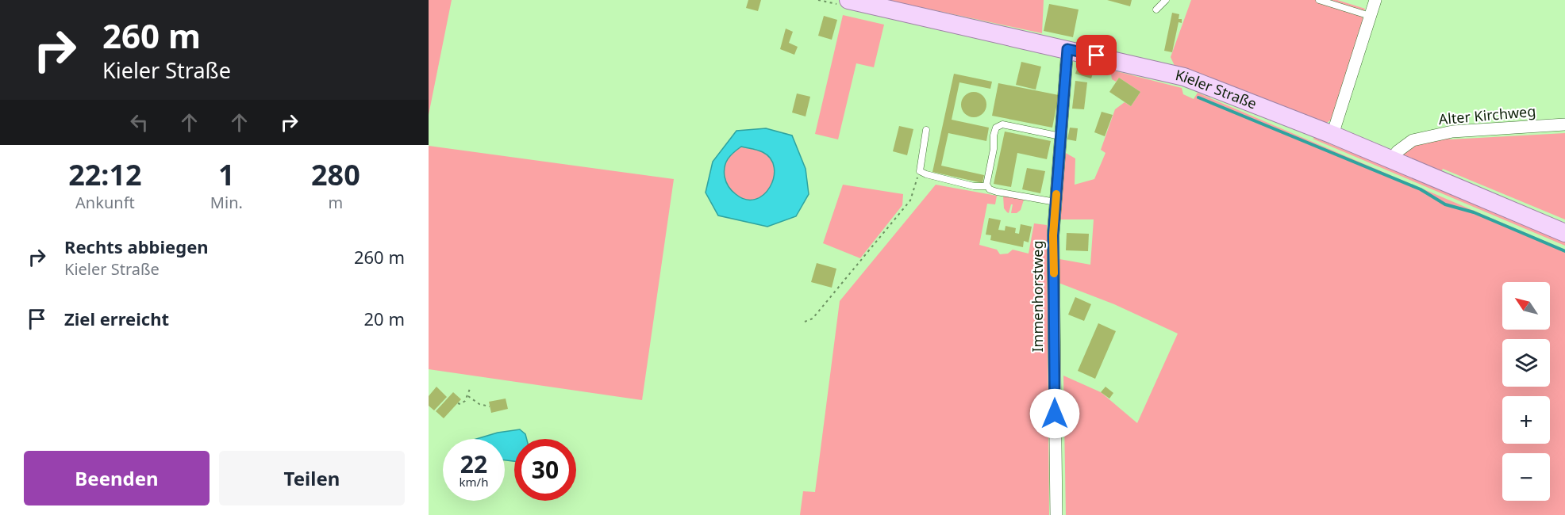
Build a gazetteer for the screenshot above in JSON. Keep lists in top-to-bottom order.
{
  "streets": {
    "main road": ["Kieler Straße"],
    "street": ["Alter Kirchweg", "Immenhorstweg"]
  },
  "crossings": [
    ["Kieler Straße", "Alter Kirchweg"],
    ["Kieler Straße", "Immenhorstweg"]
  ],
  "north": "top left",
  "page": {
    "turn": ["260 m", "Kieler Straße"],
    "eta": [
      "22:12",
      "Ankunft",
      "1",
      "Min.",
      "280",
      "m"
    ],
    "list": [
      {
        "name": "Rechts abbiegen",
        "note": "Kieler Straße",
        "value": "260 m"
      },
      {
        "name": "Ziel erreicht",
        "value": "20 m"
      }
    ],
    "map_buttons": ["+", "−"],
    "speed": "22 km/h",
    "limit": "30",
    "buttons": ["Beenden", "Teilen"]
  }
}
